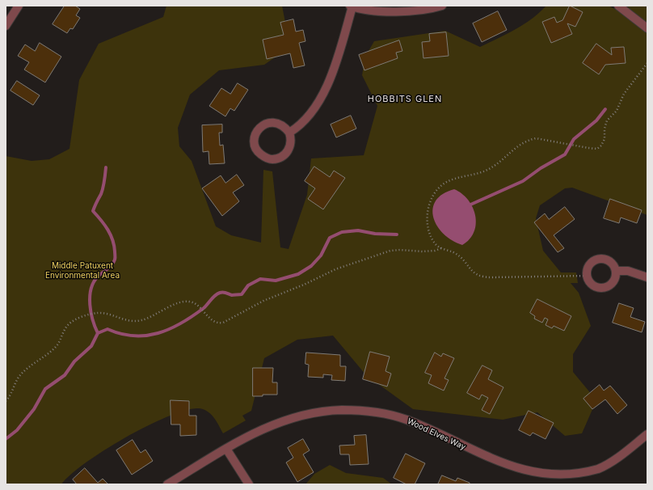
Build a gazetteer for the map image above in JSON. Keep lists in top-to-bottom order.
{
  "streets": {
    "street": ["Wood Elves Way"]
  },
  "districts": ["HOBBITS GLEN"],
  "parks": ["Middle Patuxent Environmental Area"]
}
